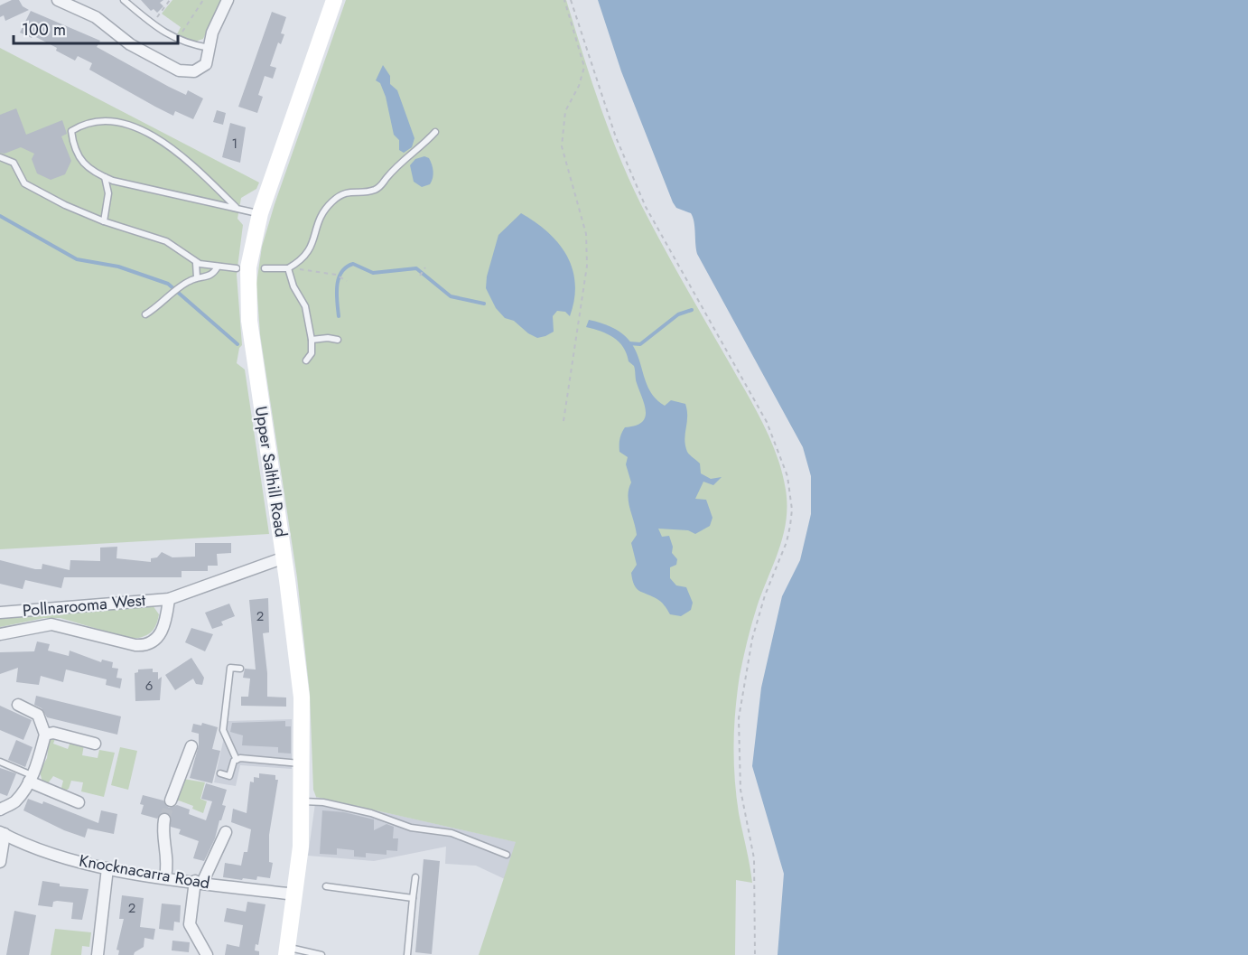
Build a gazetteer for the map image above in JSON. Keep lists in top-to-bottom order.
{
  "streets": {
    "main road": ["Upper Salthill Road"],
    "street": ["Pollnarooma West", "Knocknacarra Road"]
  },
  "crossings": [
    ["Upper Salthill Road", "Pollnarooma West"],
    ["Upper Salthill Road", "Knocknacarra Road"]
  ],
  "house_numbers": [
    "1",
    "2",
    "6",
    "2"
  ],
  "scale_bar": "100 m"
}
